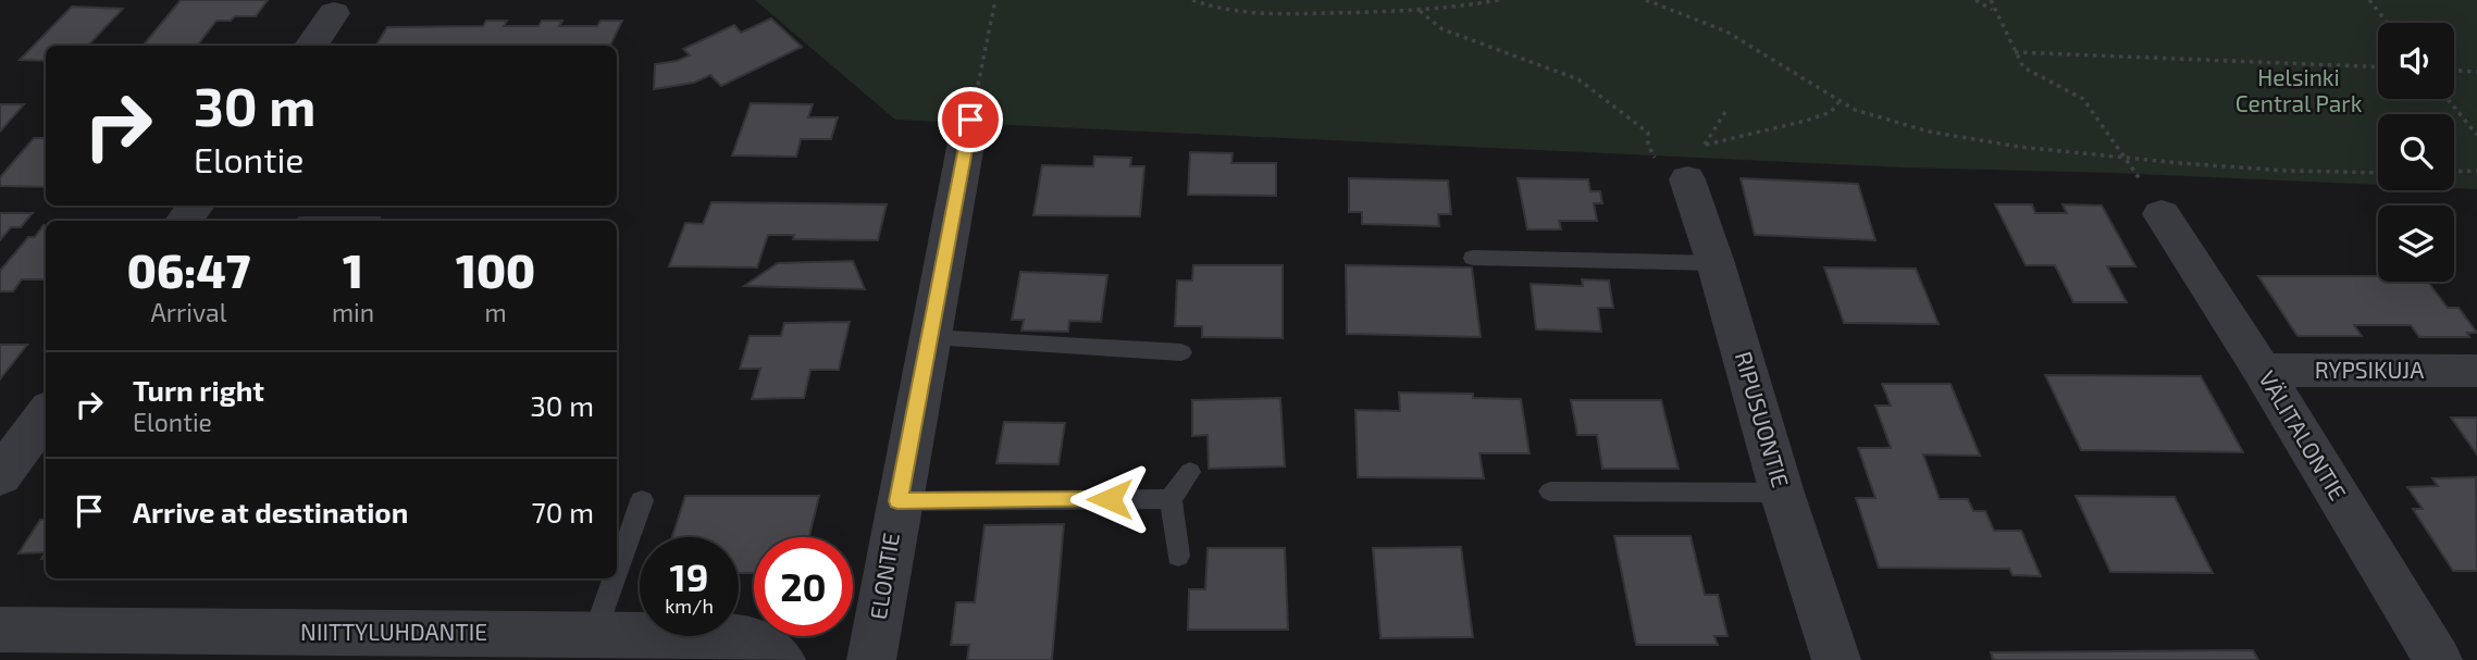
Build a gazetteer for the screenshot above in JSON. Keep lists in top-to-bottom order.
{
  "streets": {
    "street": [
      "RYPSIKUJA",
      "RIPUSUONTIE",
      "VÄLITALONTIE",
      "ELONTIE",
      "NIITTYLUHDANTIE"
    ]
  },
  "crossings": [
    ["RYPSIKUJA", "VÄLITALONTIE"]
  ],
  "parks": ["Helsinki Central Park"],
  "page": {
    "turn": ["30 m", "Elontie"],
    "eta": [
      "06:47",
      "Arrival",
      "1",
      "min",
      "100",
      "m"
    ],
    "list": [
      {
        "name": "Turn right",
        "note": "Elontie",
        "value": "30 m"
      },
      {
        "name": "Arrive at destination",
        "value": "70 m"
      }
    ],
    "speed": "19 km/h",
    "limit": "20"
  }
}
